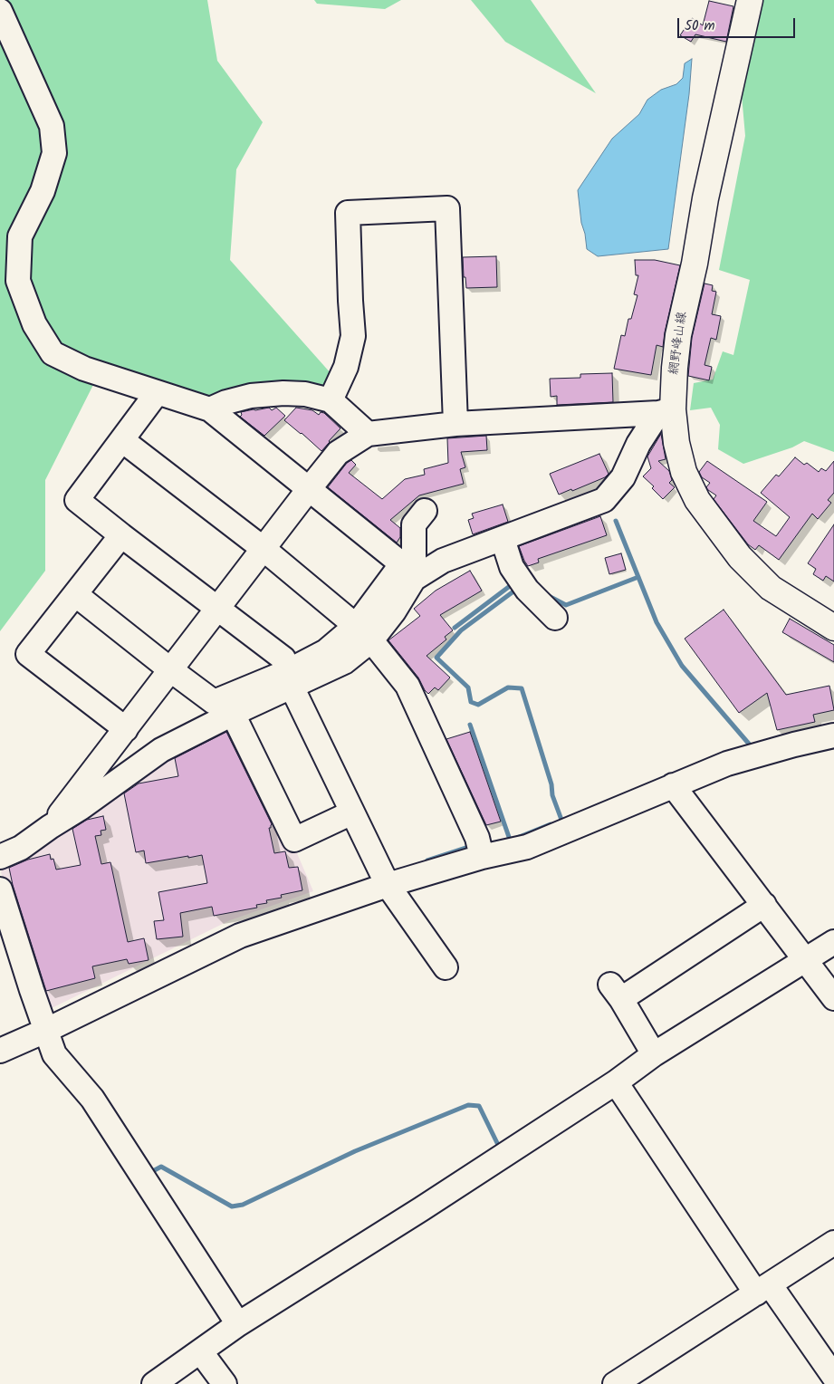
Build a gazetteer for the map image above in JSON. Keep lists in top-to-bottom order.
{
  "streets": {
    "main road": ["網野峰山線"]
  },
  "scale_bar": "50 m"
}
